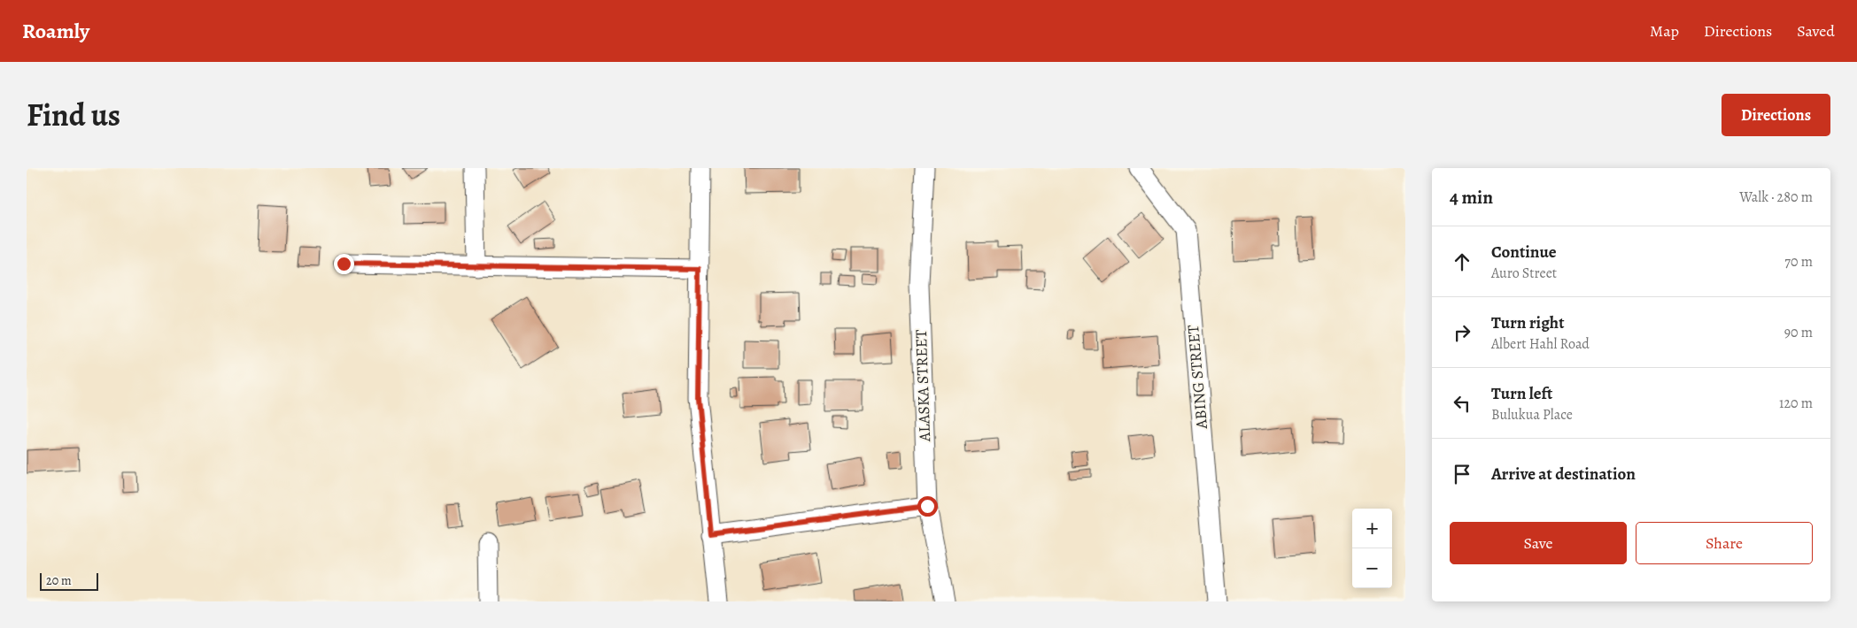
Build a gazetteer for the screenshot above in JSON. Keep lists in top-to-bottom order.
{
  "streets": {
    "street": ["ABING STREET", "ALASKA STREET"]
  },
  "scale_bar": "20 m",
  "page": {
    "header": "Roamly",
    "nav": ["Map", "Directions", "Saved"],
    "title": "Find us",
    "buttons": [
      "Directions",
      ["Save", "Share"]
    ],
    "heading": ["4 min", "Walk · 280 m"],
    "list": [
      ["Continue", "Auro Street", "70 m"],
      ["Turn right", "Albert Hahl Road", "90 m"],
      ["Turn left", "Bulukua Place", "120 m"],
      "Arrive at destination"
    ],
    "map_buttons": ["+", "−"],
    "scale": "20 m"
  }
}
